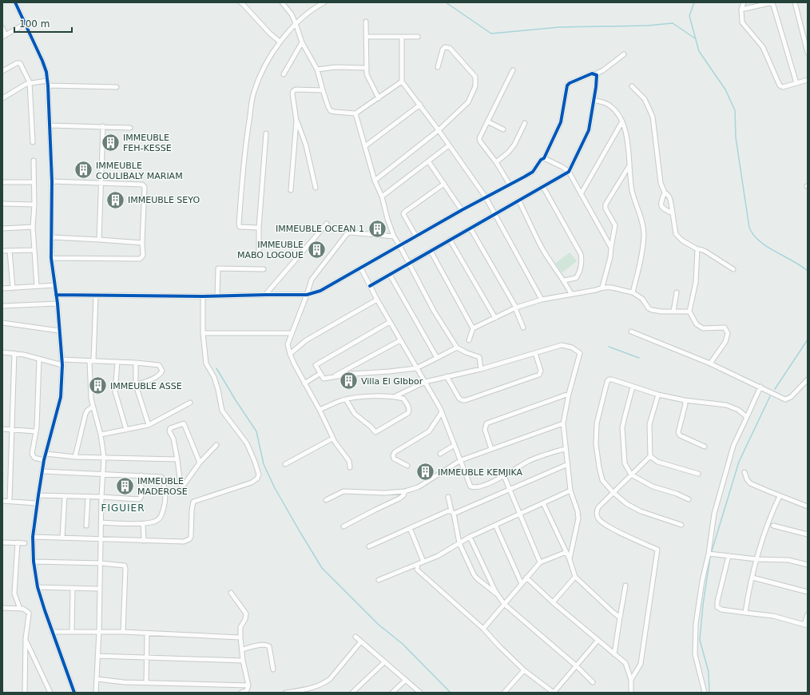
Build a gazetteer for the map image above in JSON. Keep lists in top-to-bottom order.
{
  "districts": ["FIGUIER"],
  "places": {
    "building": [
      "IMMEUBLE FEH-KESSE",
      "IMMEUBLE COULIBALY MARIAM",
      "IMMEUBLE SEYO",
      "IMMEUBLE OCEAN 1",
      "IMMEUBLE MABO LOGOUE",
      "Villa El GIbbor",
      "IMMEUBLE ASSE",
      "IMMEUBLE KEMJIKA",
      "IMMEUBLE MADEROSE"
    ]
  },
  "scale_bar": "100 m"
}
